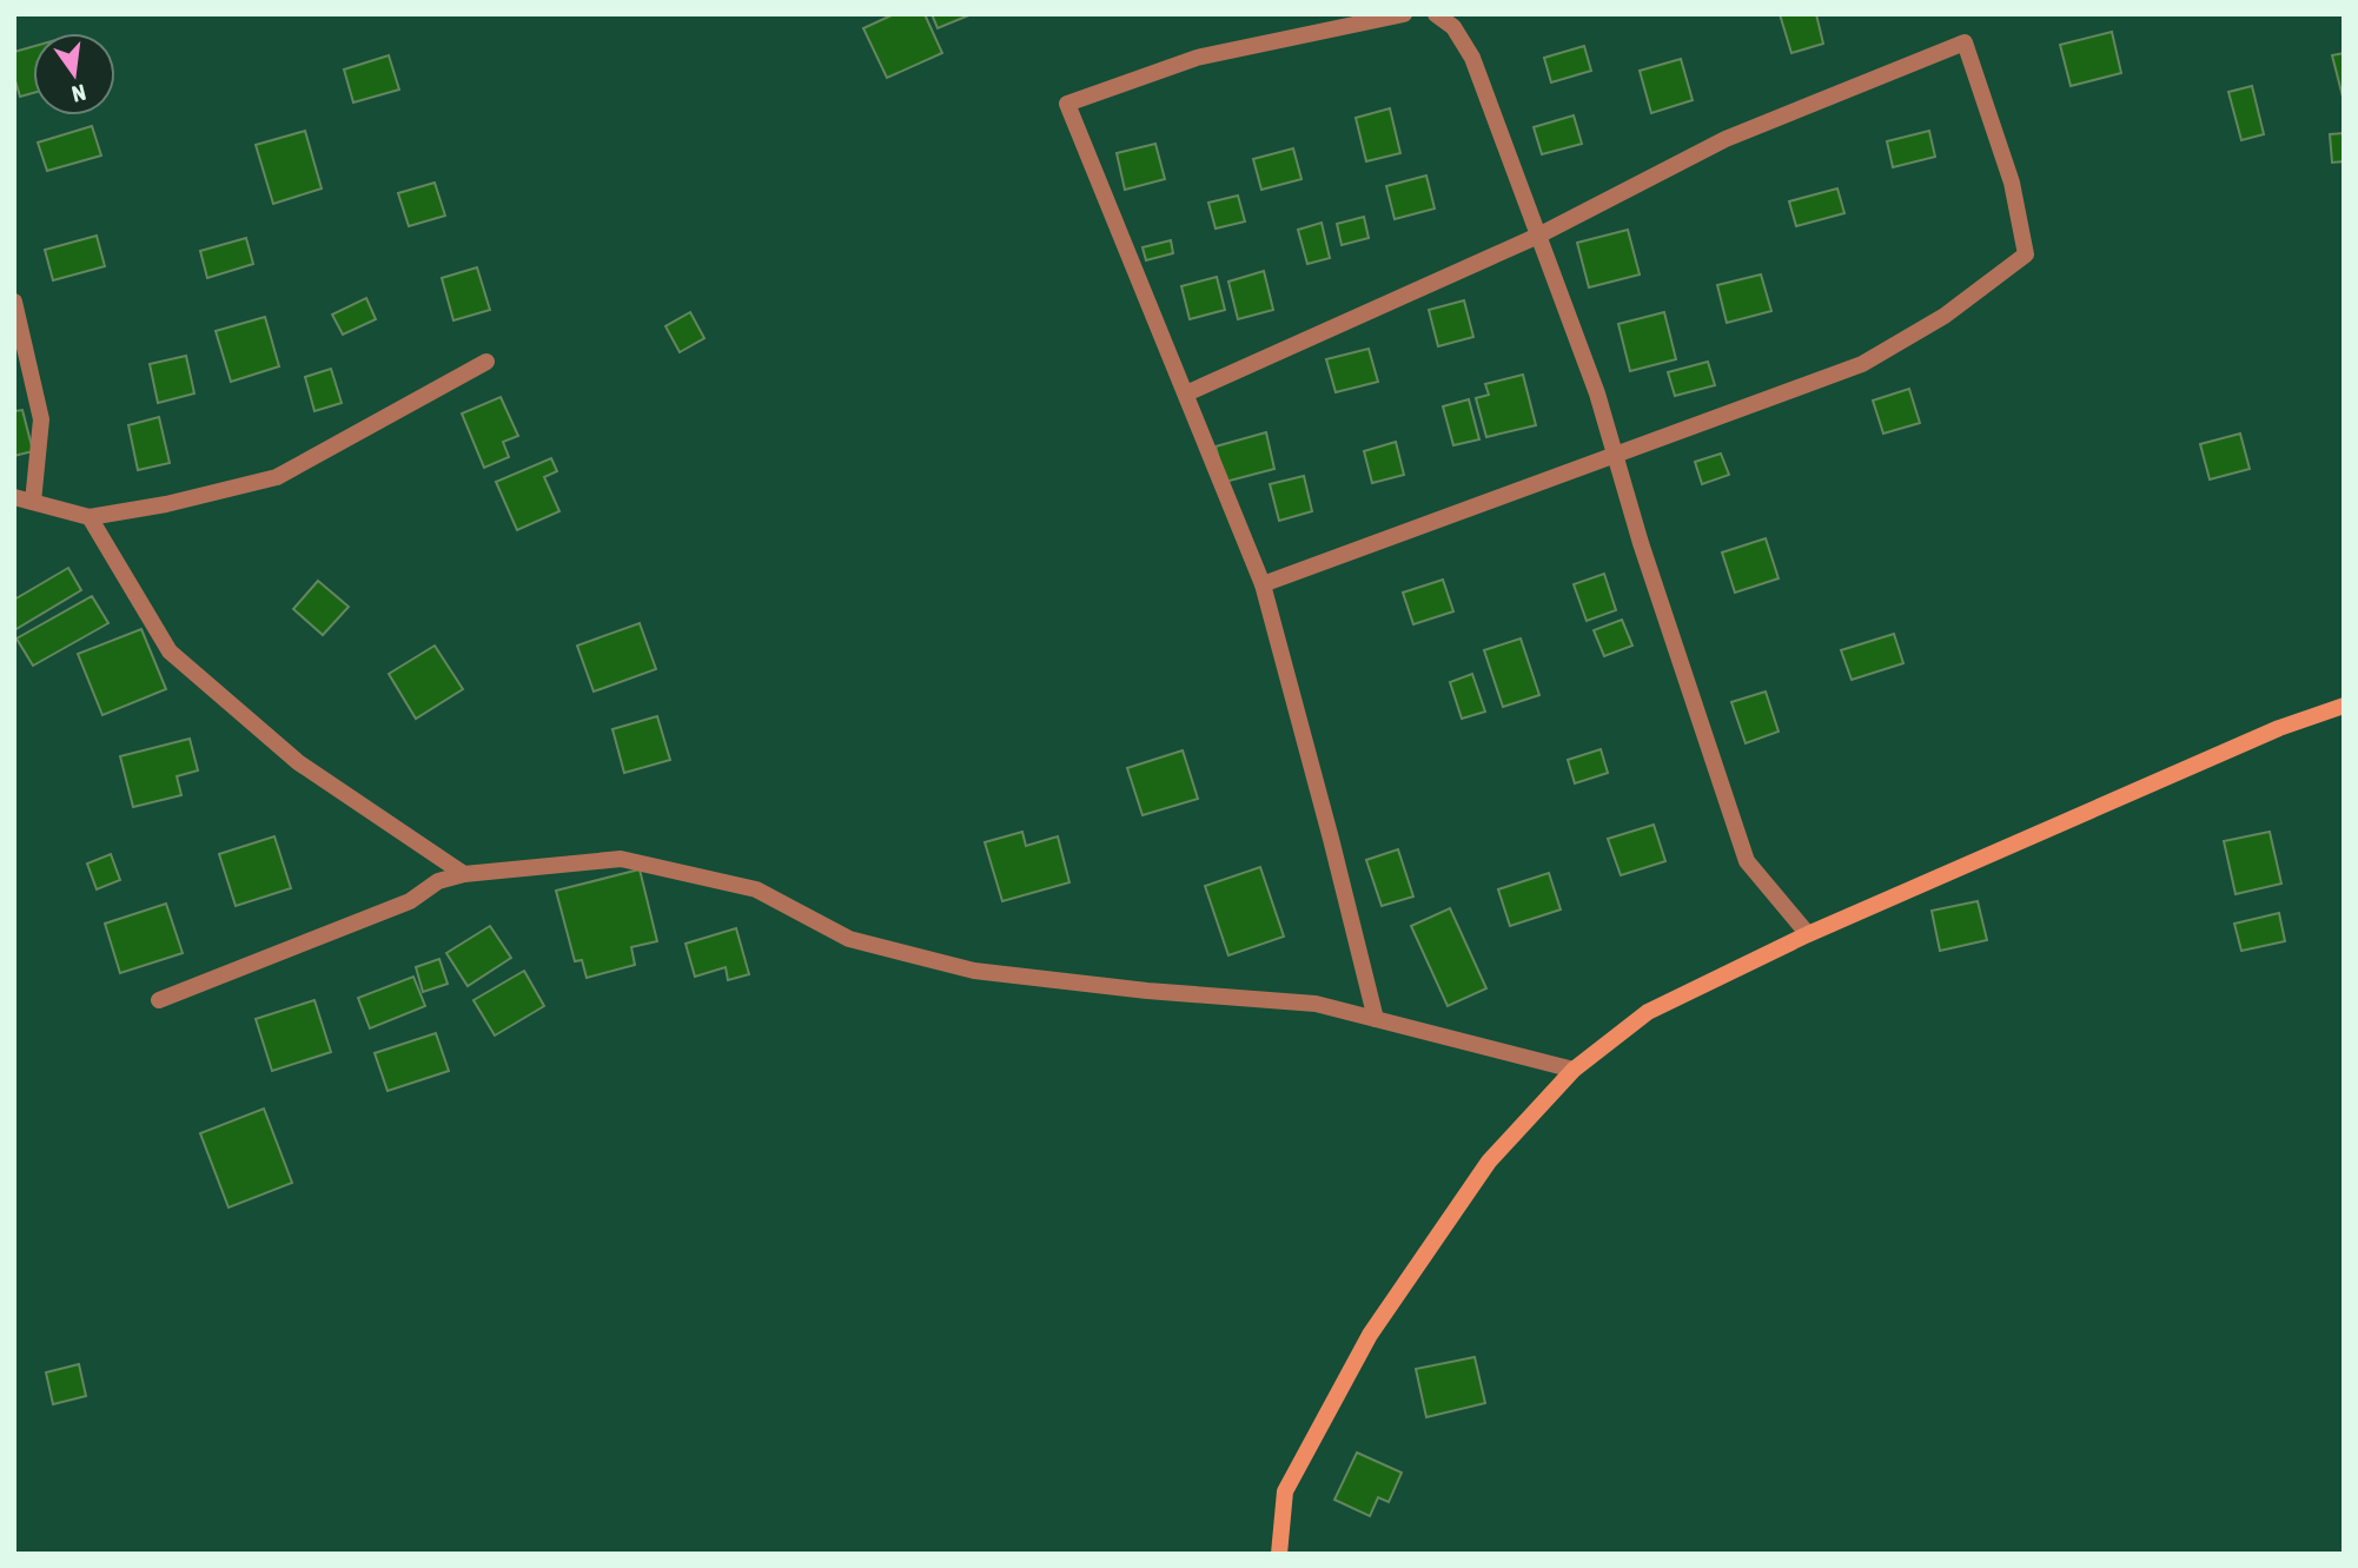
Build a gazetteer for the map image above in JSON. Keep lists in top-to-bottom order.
{
  "north": "bottom"
}
